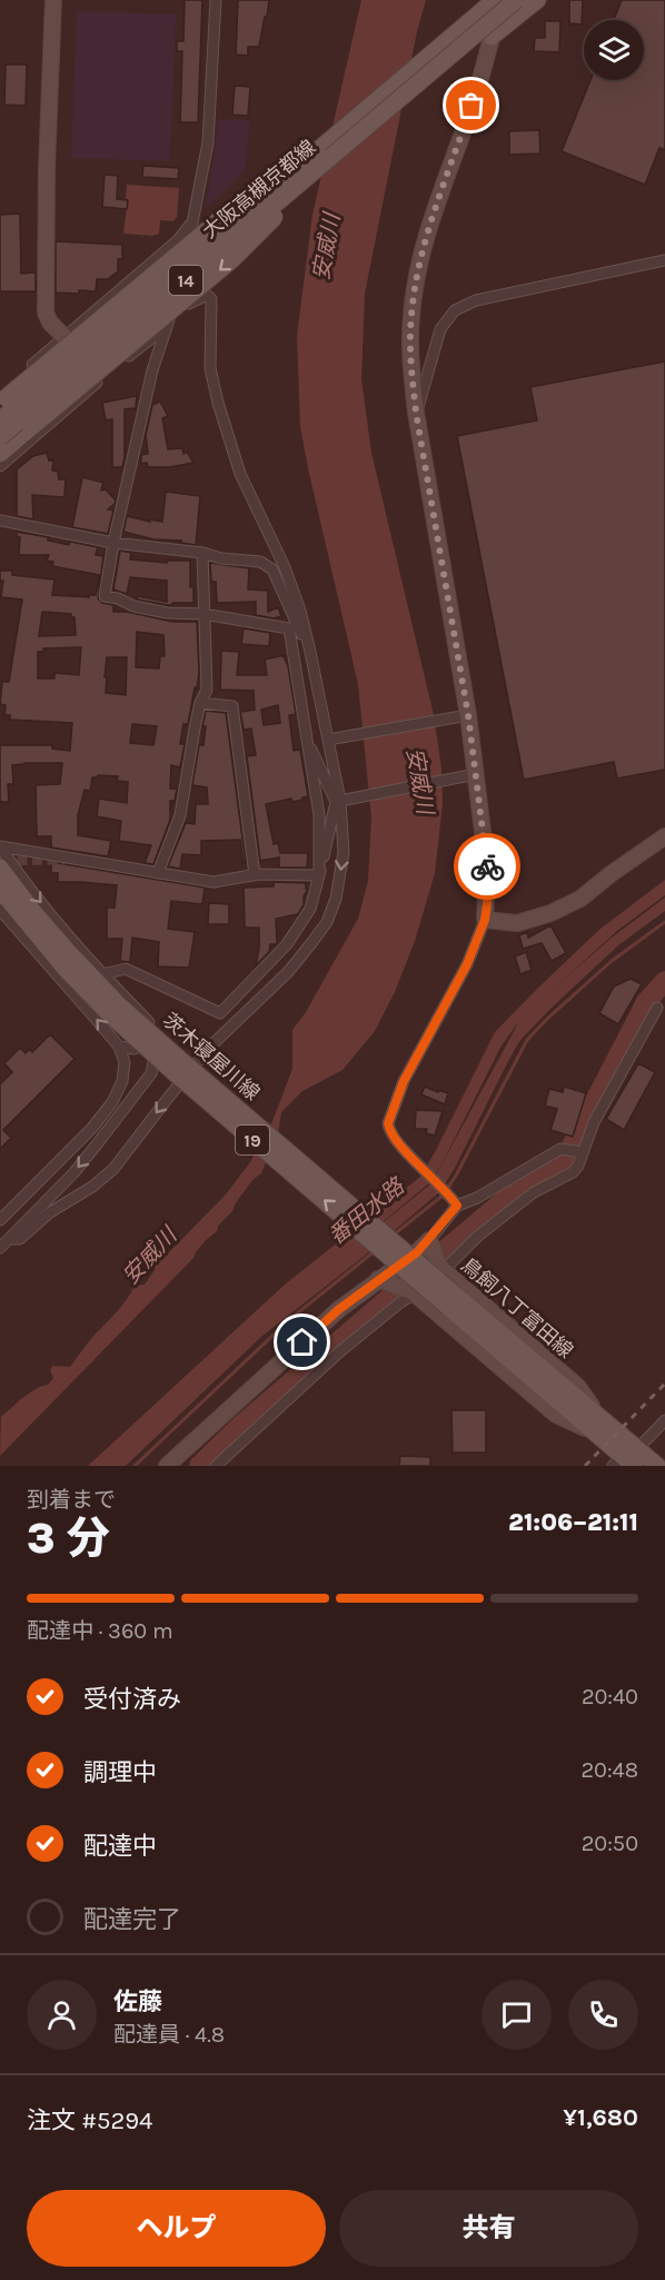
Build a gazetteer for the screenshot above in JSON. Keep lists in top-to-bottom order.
{
  "streets": {
    "main road": [
      "大阪高槻京都線",
      "14",
      "茨木寝屋川線",
      "19"
    ],
    "street": ["鳥飼八丁富田線"]
  },
  "crossings": [
    ["大阪高槻京都線", "14"],
    ["茨木寝屋川線", "鳥飼八丁富田線"]
  ],
  "water": ["安威川", "番田水路"],
  "page": {
    "heading": ["3 分", "到着まで", "21:06–21:11"],
    "panel": [
      "佐藤",
      "配達員 · 4.8",
      "注文 #5294",
      "¥1,680"
    ],
    "bar": "配達中 · 360 m",
    "list": [
      ["受付済み", "20:40"],
      ["調理中", "20:48"],
      ["配達中", "20:50"],
      "配達完了"
    ],
    "buttons": ["ヘルプ", "共有"]
  }
}
